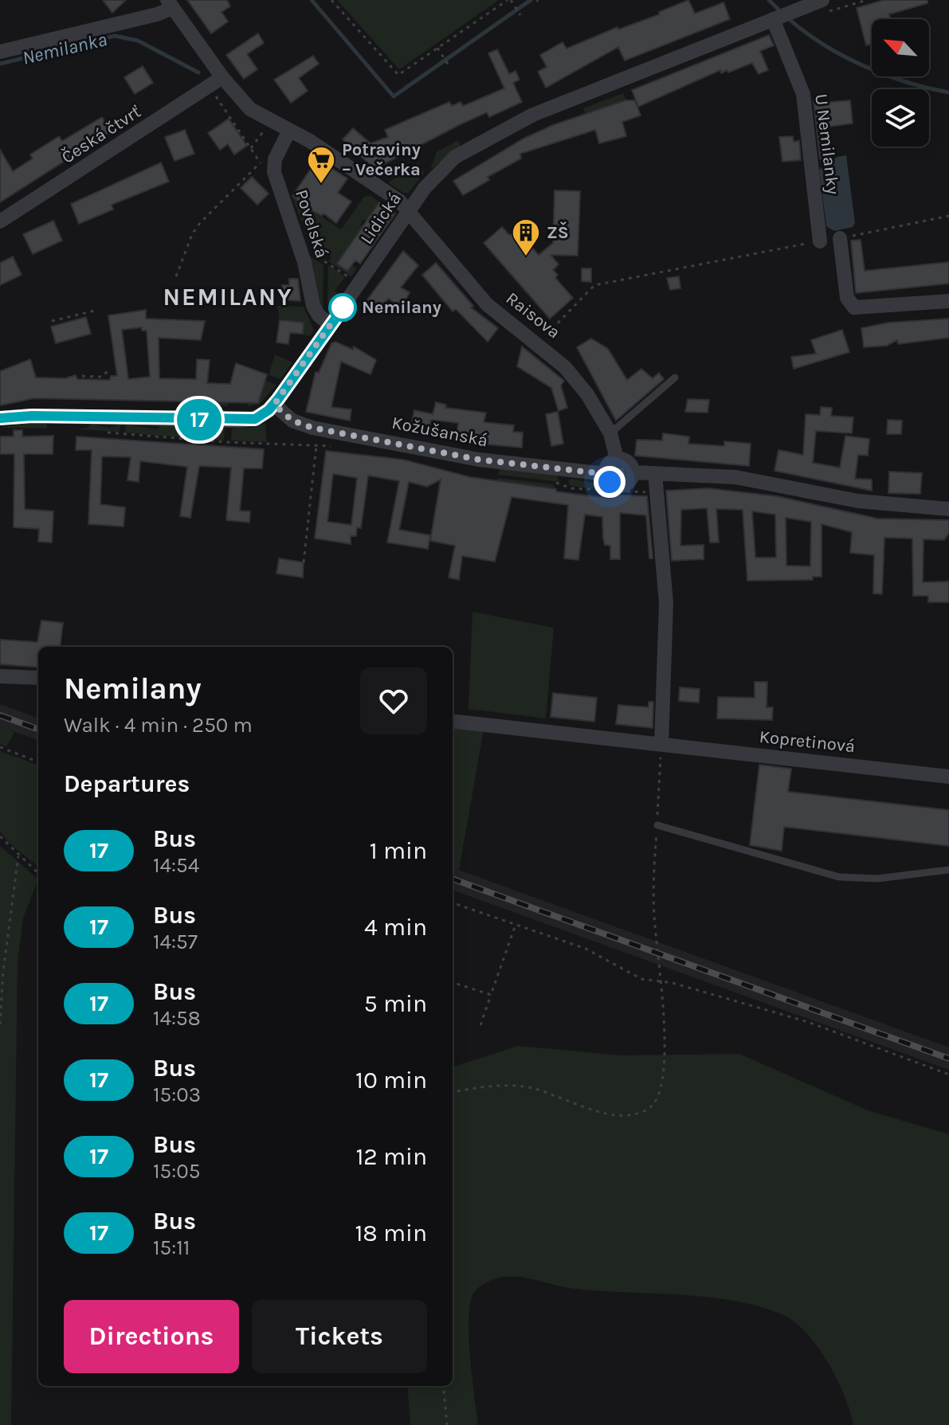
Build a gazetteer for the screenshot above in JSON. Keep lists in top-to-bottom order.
{
  "streets": {
    "street": [
      "Česká čtvrť",
      "U Nemilanky",
      "Lidická",
      "Povelská",
      "Raisova",
      "Kožušanská",
      "Kopretinová"
    ]
  },
  "crossings": [
    ["U Nemilanky", "Lidická"],
    ["Lidická", "Povelská"],
    ["Lidická", "Raisova"],
    ["Lidická", "Kožušanská"],
    ["Raisova", "Kožušanská"]
  ],
  "districts": ["NEMILANY"],
  "water": ["Nemilanka"],
  "places": {
    "supermarket": ["Potraviny – Večerka"],
    "building": ["ZŠ"],
    "other": ["Nemilany"]
  },
  "lines": ["bus line 17"],
  "north": "top left",
  "page": {
    "on_map": "17",
    "heading": [
      ["Nemilany", "Walk · 4 min · 250 m"],
      "Departures"
    ],
    "list": [
      {
        "mark": "17",
        "name": "Bus",
        "note": "14:54",
        "value": "1 min"
      },
      {
        "mark": "17",
        "name": "Bus",
        "note": "14:57",
        "value": "4 min"
      },
      {
        "mark": "17",
        "name": "Bus",
        "note": "14:58",
        "value": "5 min"
      },
      {
        "mark": "17",
        "name": "Bus",
        "note": "15:03",
        "value": "10 min"
      },
      {
        "mark": "17",
        "name": "Bus",
        "note": "15:05",
        "value": "12 min"
      },
      {
        "mark": "17",
        "name": "Bus",
        "note": "15:11",
        "value": "18 min"
      }
    ],
    "buttons": ["Directions", "Tickets"]
  }
}
